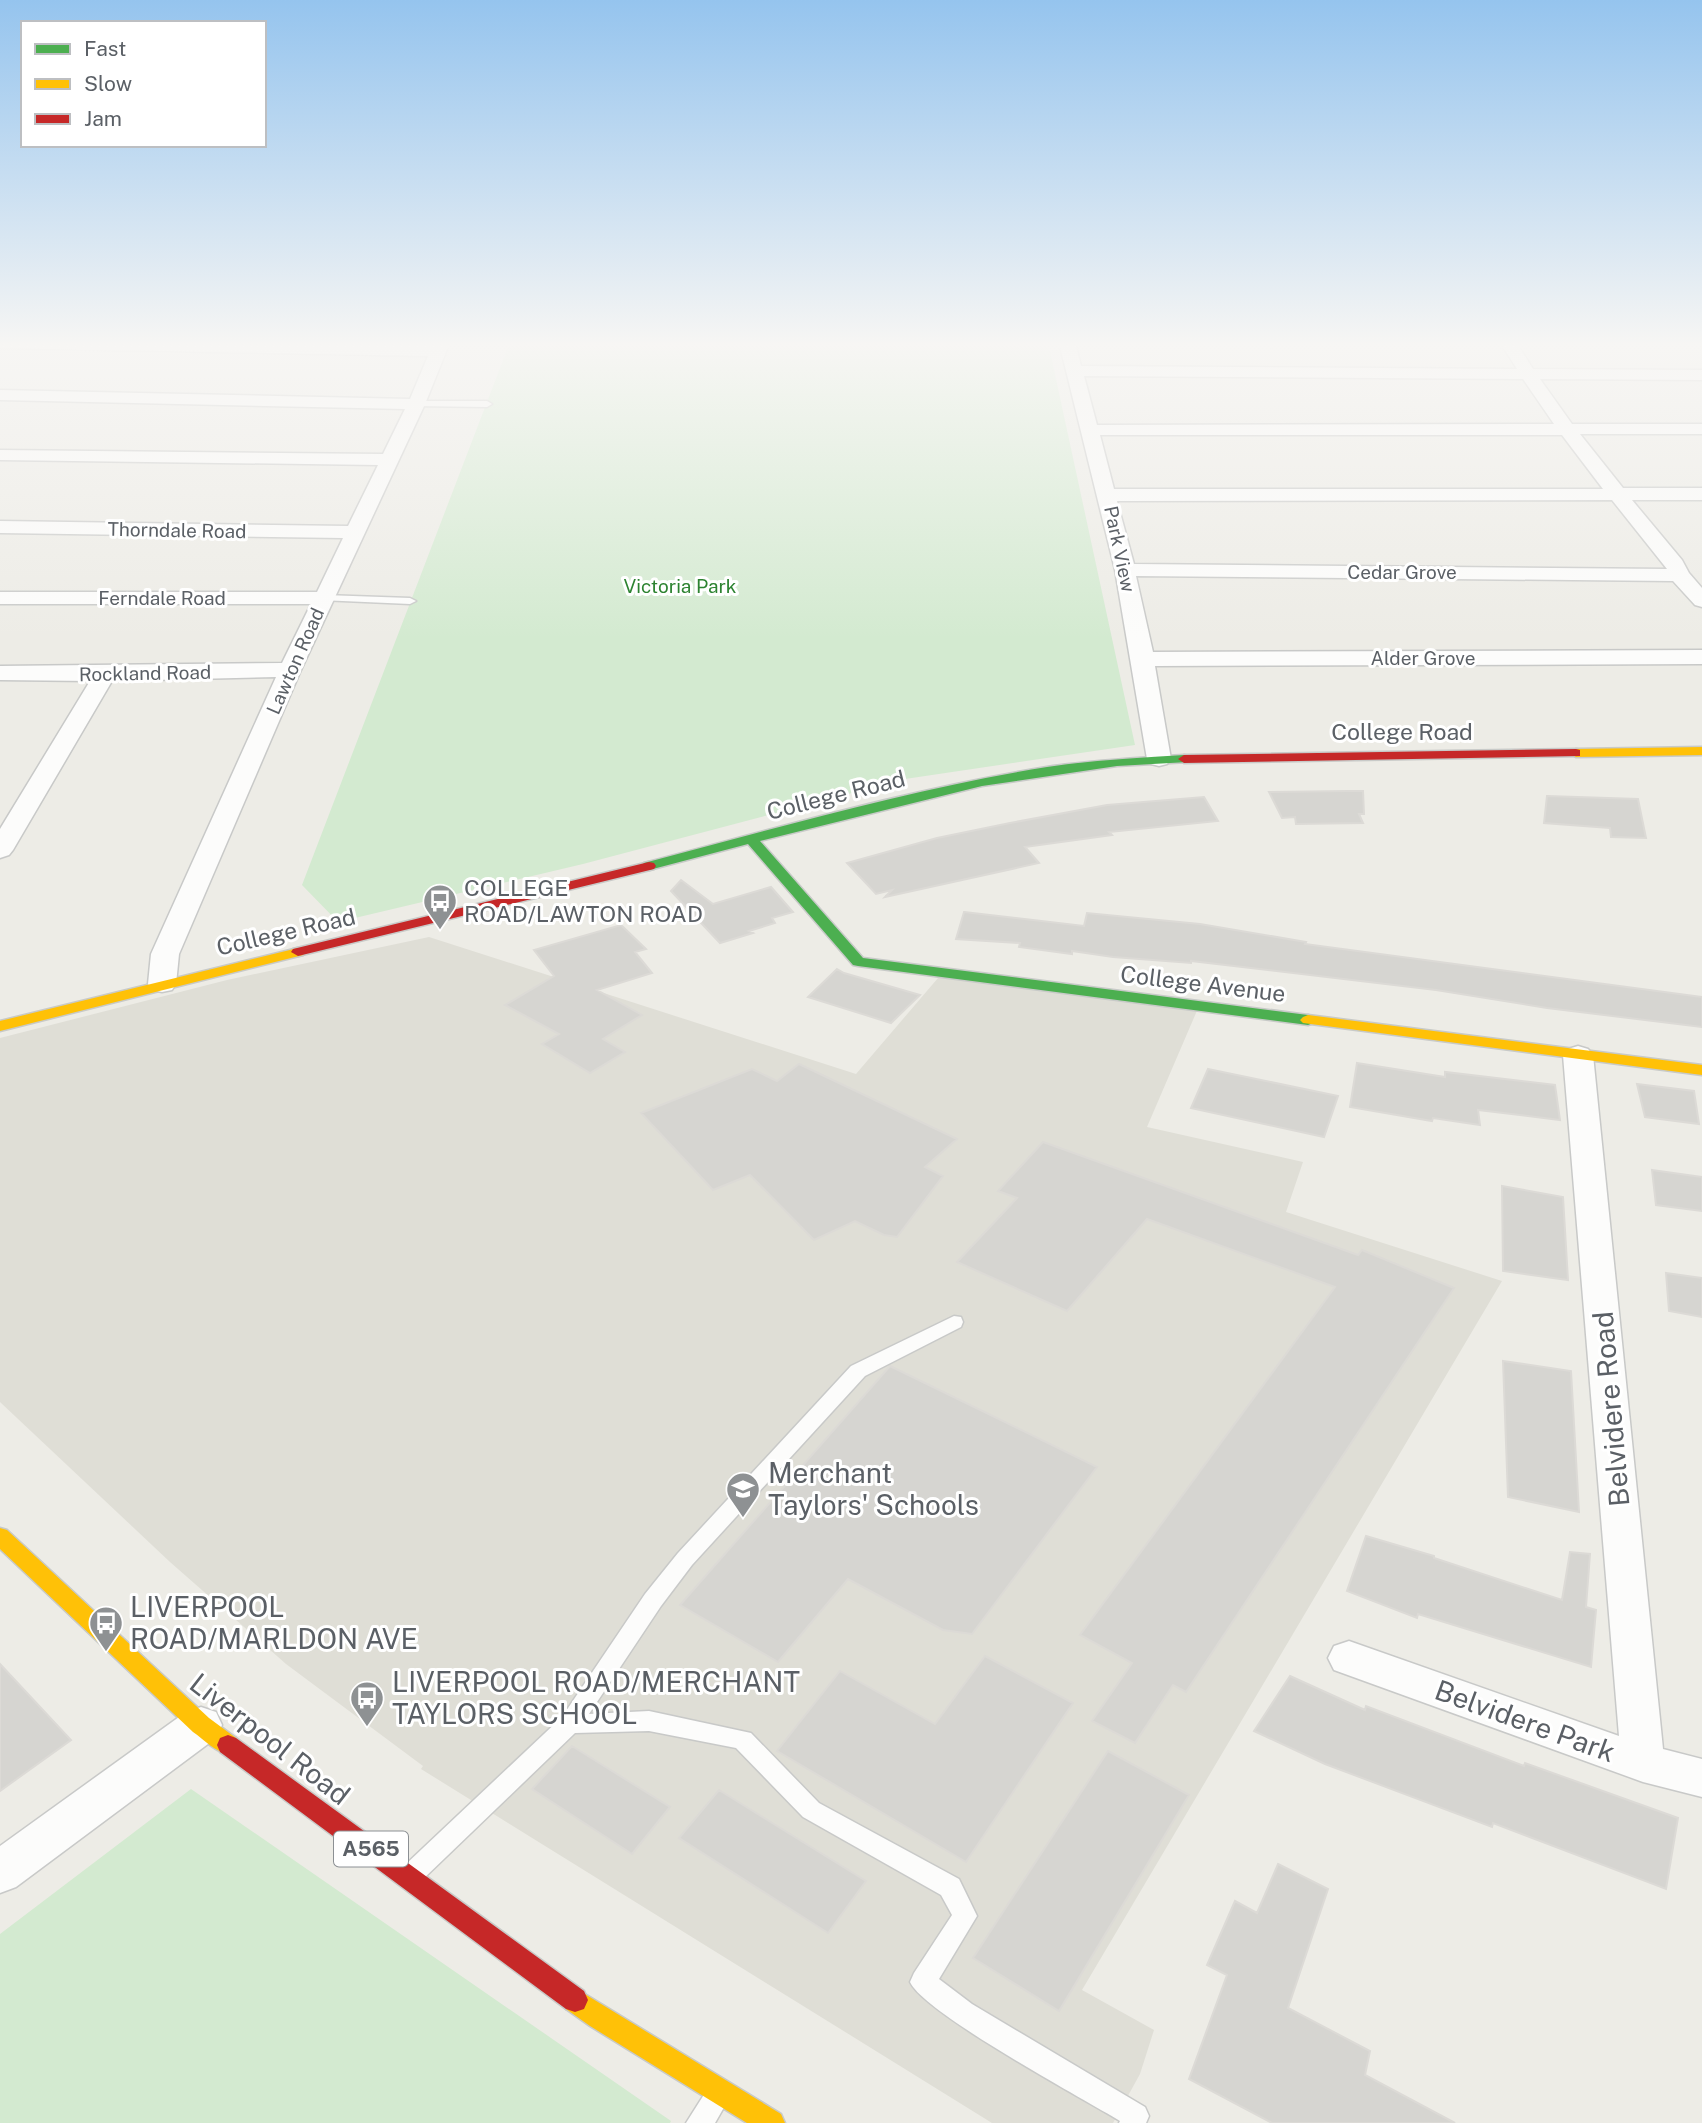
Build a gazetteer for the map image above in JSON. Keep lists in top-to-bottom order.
{
  "streets": {
    "main road": [
      "College Road",
      "College Avenue",
      "Liverpool Road",
      "A565"
    ],
    "street": [
      "Thorndale Road",
      "Park View",
      "Cedar Grove",
      "Ferndale Road",
      "Alder Grove",
      "Lawton Road",
      "Rockland Road",
      "Belvidere Road",
      "Belvidere Park"
    ]
  },
  "crossings": [
    ["Thorndale Road", "Lawton Road"],
    ["Park View", "Cedar Grove"],
    ["Park View", "Alder Grove"],
    ["Park View", "College Road"],
    ["Ferndale Road", "Lawton Road"],
    ["Lawton Road", "Rockland Road"],
    ["Lawton Road", "College Road"],
    ["College Road", "College Avenue"],
    ["College Avenue", "Belvidere Road"],
    ["Belvidere Road", "Belvidere Park"]
  ],
  "parks": ["Victoria Park"],
  "places": {
    "bus stop": ["COLLEGE ROAD/LAWTON ROAD", "LIVERPOOL ROAD/MARLDON AVE", "LIVERPOOL ROAD/MERCHANT TAYLORS SCHOOL"],
    "school or university": ["Merchant Taylors' Schools"]
  },
  "legend": ["Fast", "Slow", "Jam"]
}
